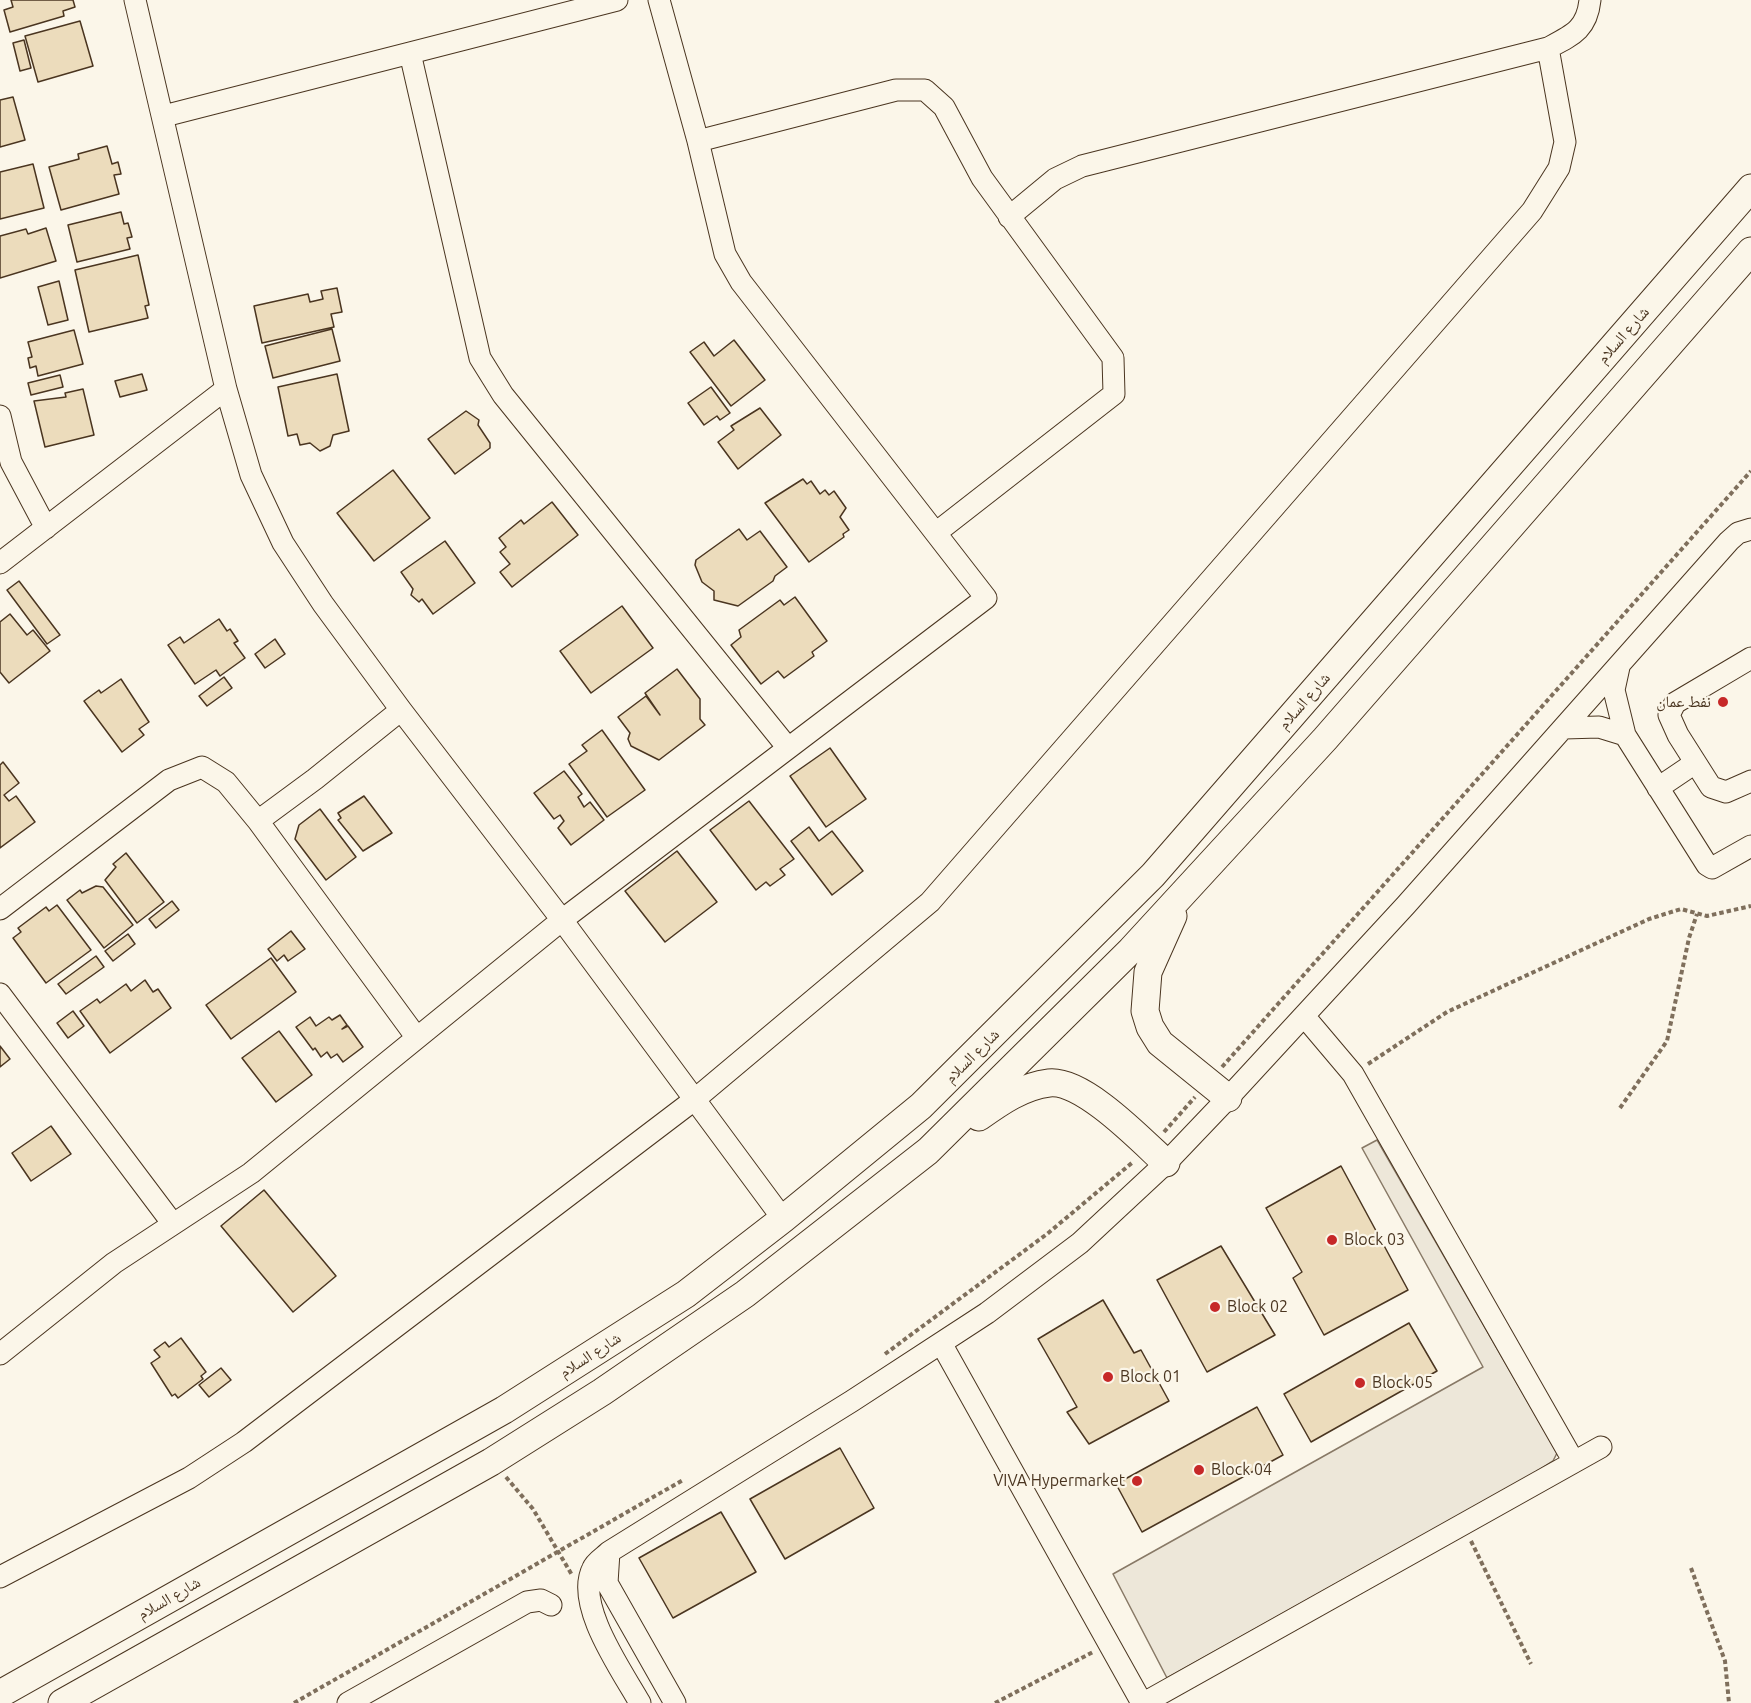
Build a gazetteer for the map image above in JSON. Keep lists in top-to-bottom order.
{
  "streets": {
    "main road": ["شارع السلام"]
  },
  "places": [
    "نفط عمان",
    "Block 03",
    "Block 02",
    "Block 01",
    "Block 05",
    "Block 04",
    "VIVA Hypermarket"
  ]
}
